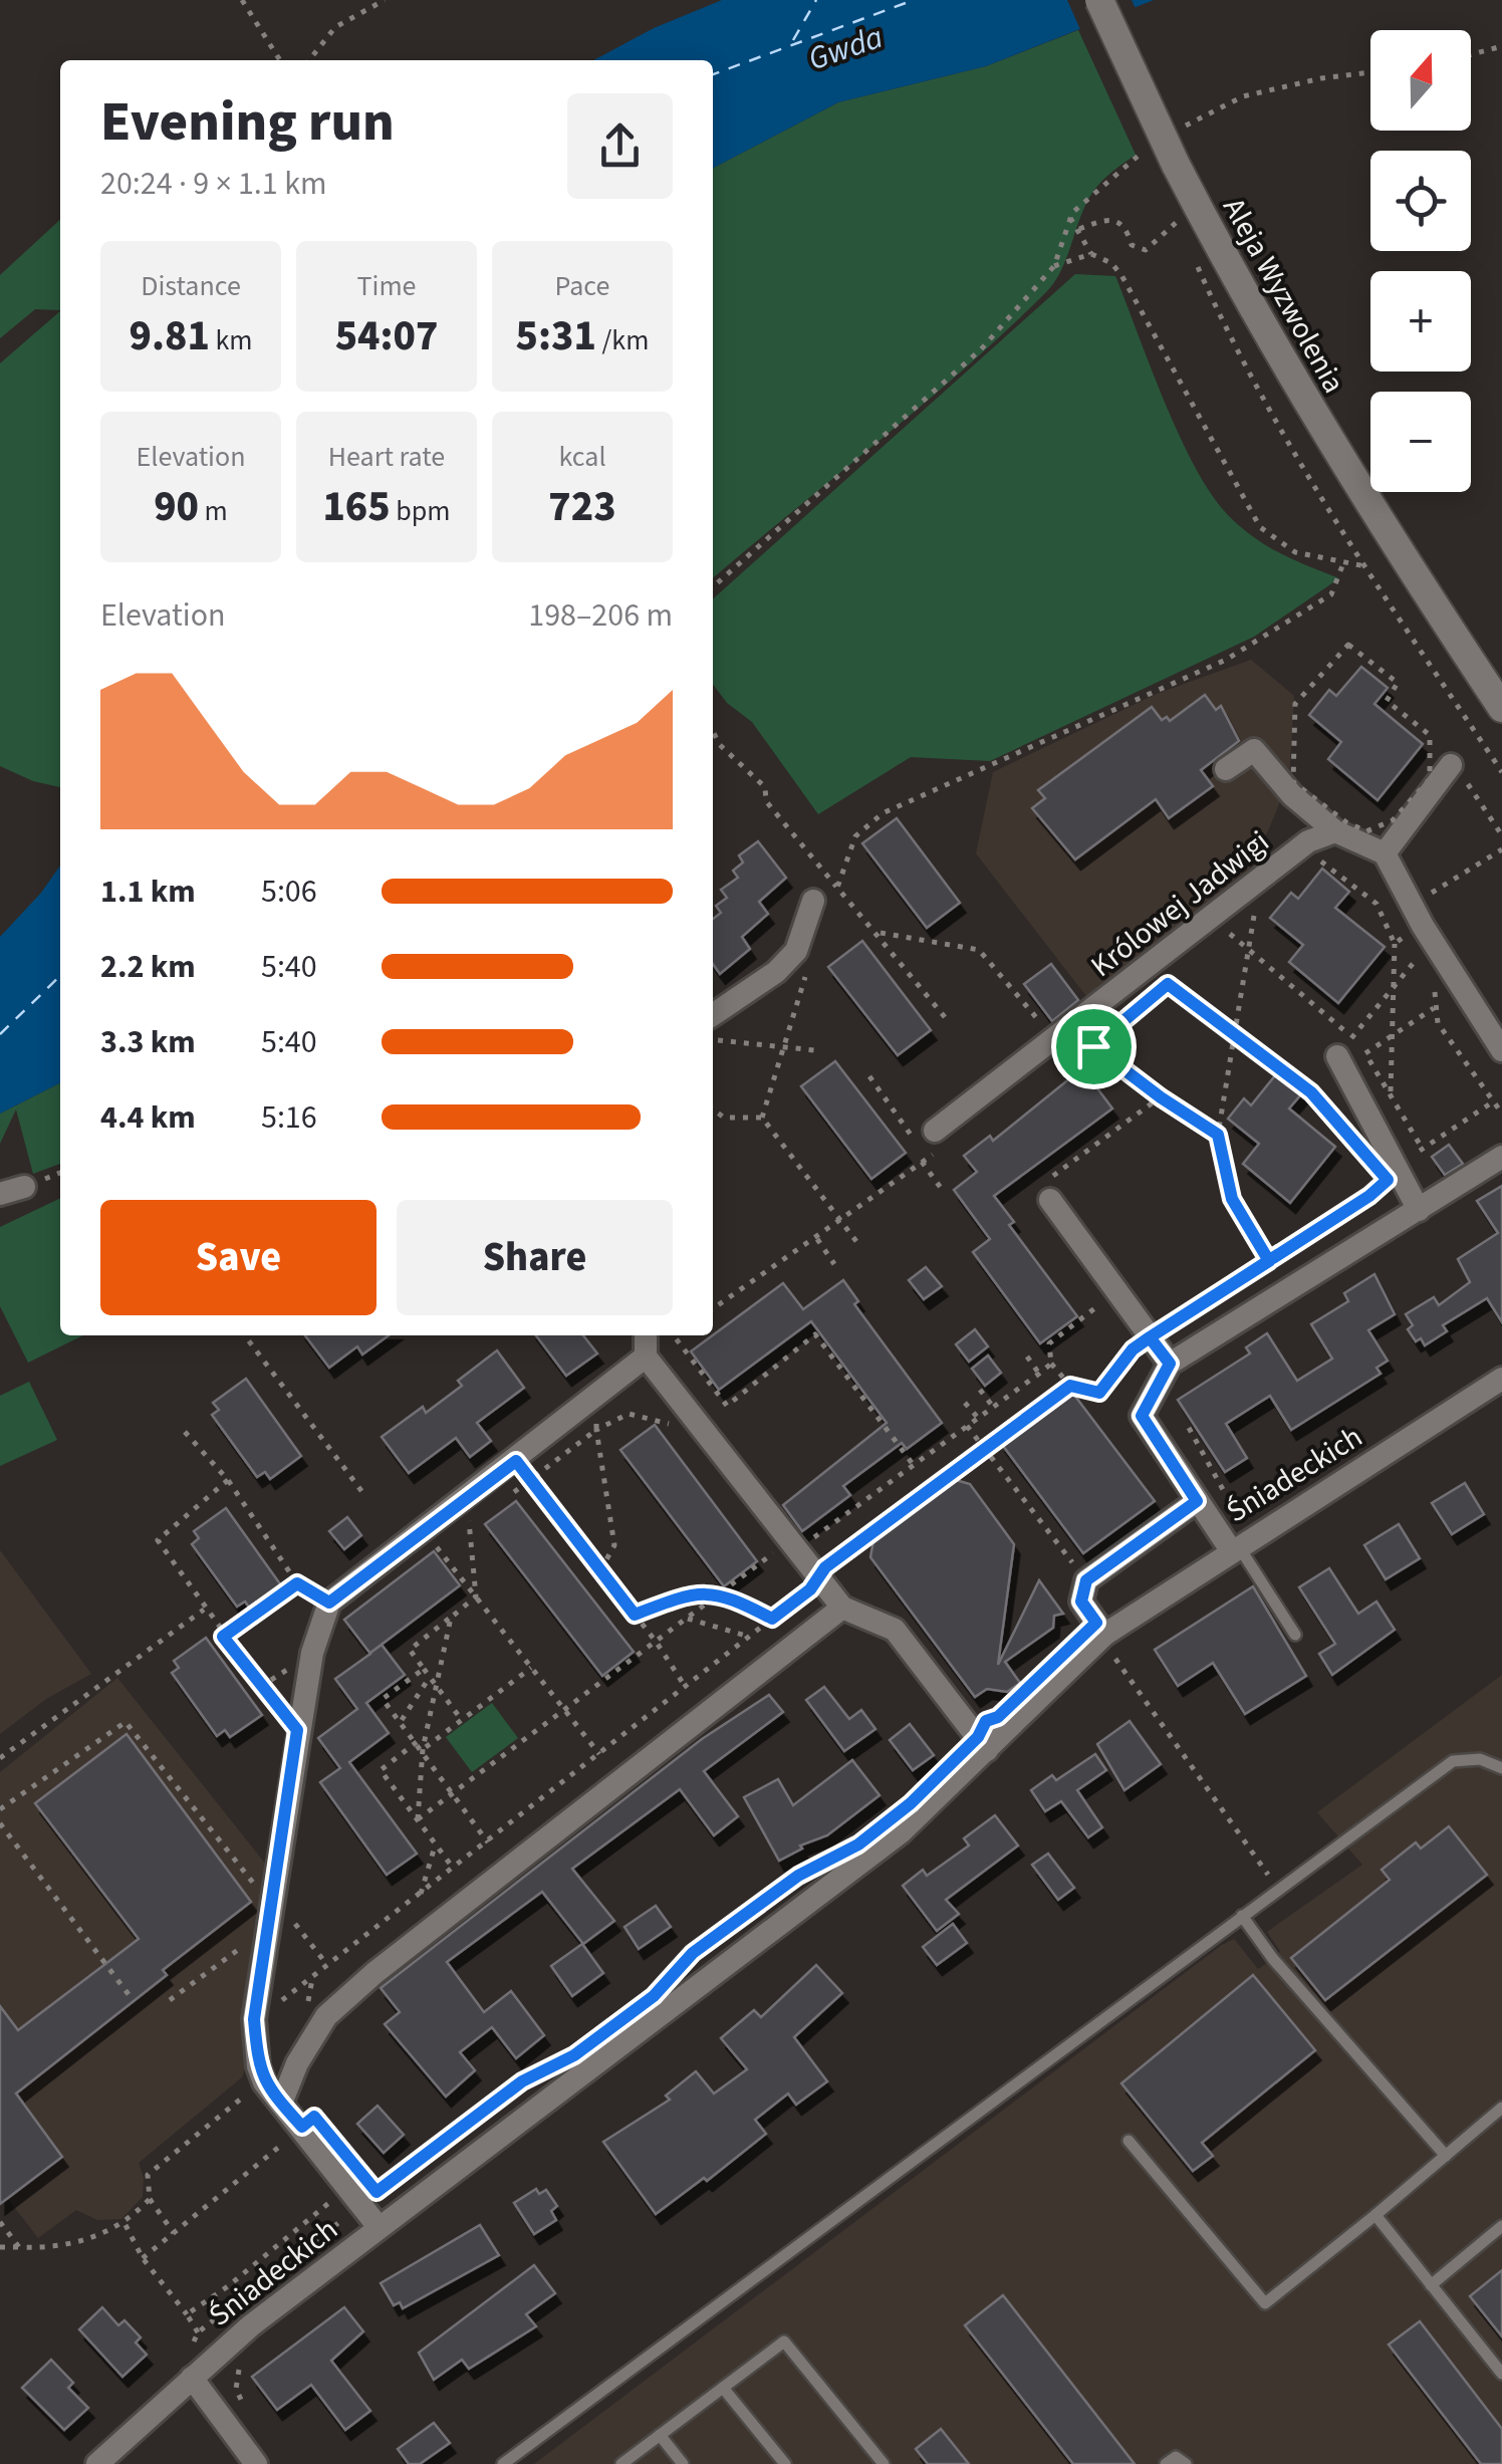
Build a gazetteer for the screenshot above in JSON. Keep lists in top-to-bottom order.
{
  "streets": {
    "street": ["Aleja Wyzwolenia", "Królowej Jadwigi", "Śniadeckich"]
  },
  "water": ["Gwda"],
  "north": "top",
  "page": {
    "map_buttons": ["+", "−"],
    "heading": ["Evening run", "20:24 · 9 × 1.1 km"],
    "stats": [
      ["Distance", "9.81 km"],
      ["Time", "54:07"],
      ["Pace", "5:31 /km"],
      ["Elevation", "90 m"],
      ["Heart rate", "165 bpm"],
      ["kcal", "723"]
    ],
    "chart": ["Elevation", "198–206 m"],
    "list": [
      {
        "name": "1.1 km",
        "note": "5:06"
      },
      {
        "name": "2.2 km",
        "note": "5:40"
      },
      {
        "name": "3.3 km",
        "note": "5:40"
      },
      {
        "name": "4.4 km",
        "note": "5:16"
      }
    ],
    "buttons": ["Save", "Share"]
  }
}
